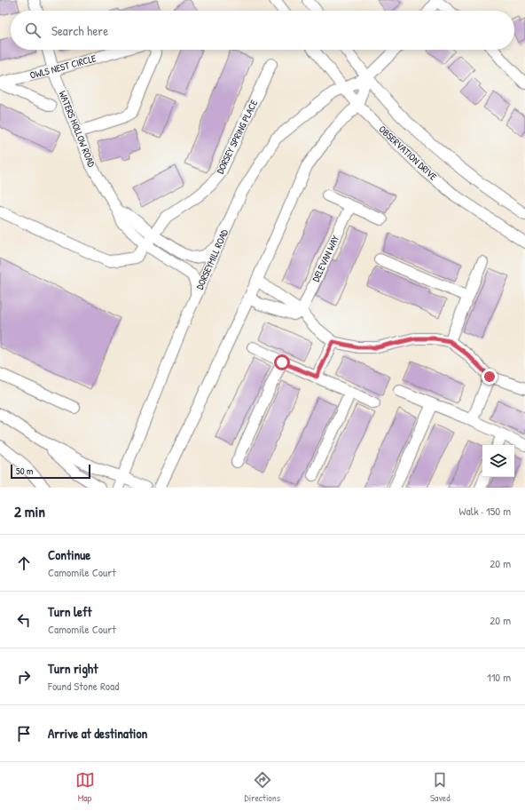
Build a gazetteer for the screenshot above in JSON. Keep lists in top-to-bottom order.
{
  "streets": {
    "street": [
      "OWLS NEST CIRCLE",
      "WATERS HOLLOW ROAD",
      "DORSEY SPRING PLACE",
      "OBSERVATION DRIVE",
      "DELEVAN WAY",
      "DORSEYMILL ROAD"
    ]
  },
  "crossings": [
    ["OWLS NEST CIRCLE", "WATERS HOLLOW ROAD"],
    ["WATERS HOLLOW ROAD", "DORSEY SPRING PLACE"],
    ["WATERS HOLLOW ROAD", "DORSEYMILL ROAD"],
    ["OBSERVATION DRIVE", "DORSEYMILL ROAD"]
  ],
  "scale_bar": "50 m",
  "page": {
    "search": "Search here",
    "scale": "50 m",
    "heading": ["2 min", "Walk · 150 m"],
    "list": [
      ["Continue", "Camomile Court", "20 m"],
      ["Turn left", "Camomile Court", "20 m"],
      ["Turn right", "Found Stone Road", "110 m"],
      "Arrive at destination"
    ],
    "nav": ["Map", "Directions", "Saved"]
  }
}
